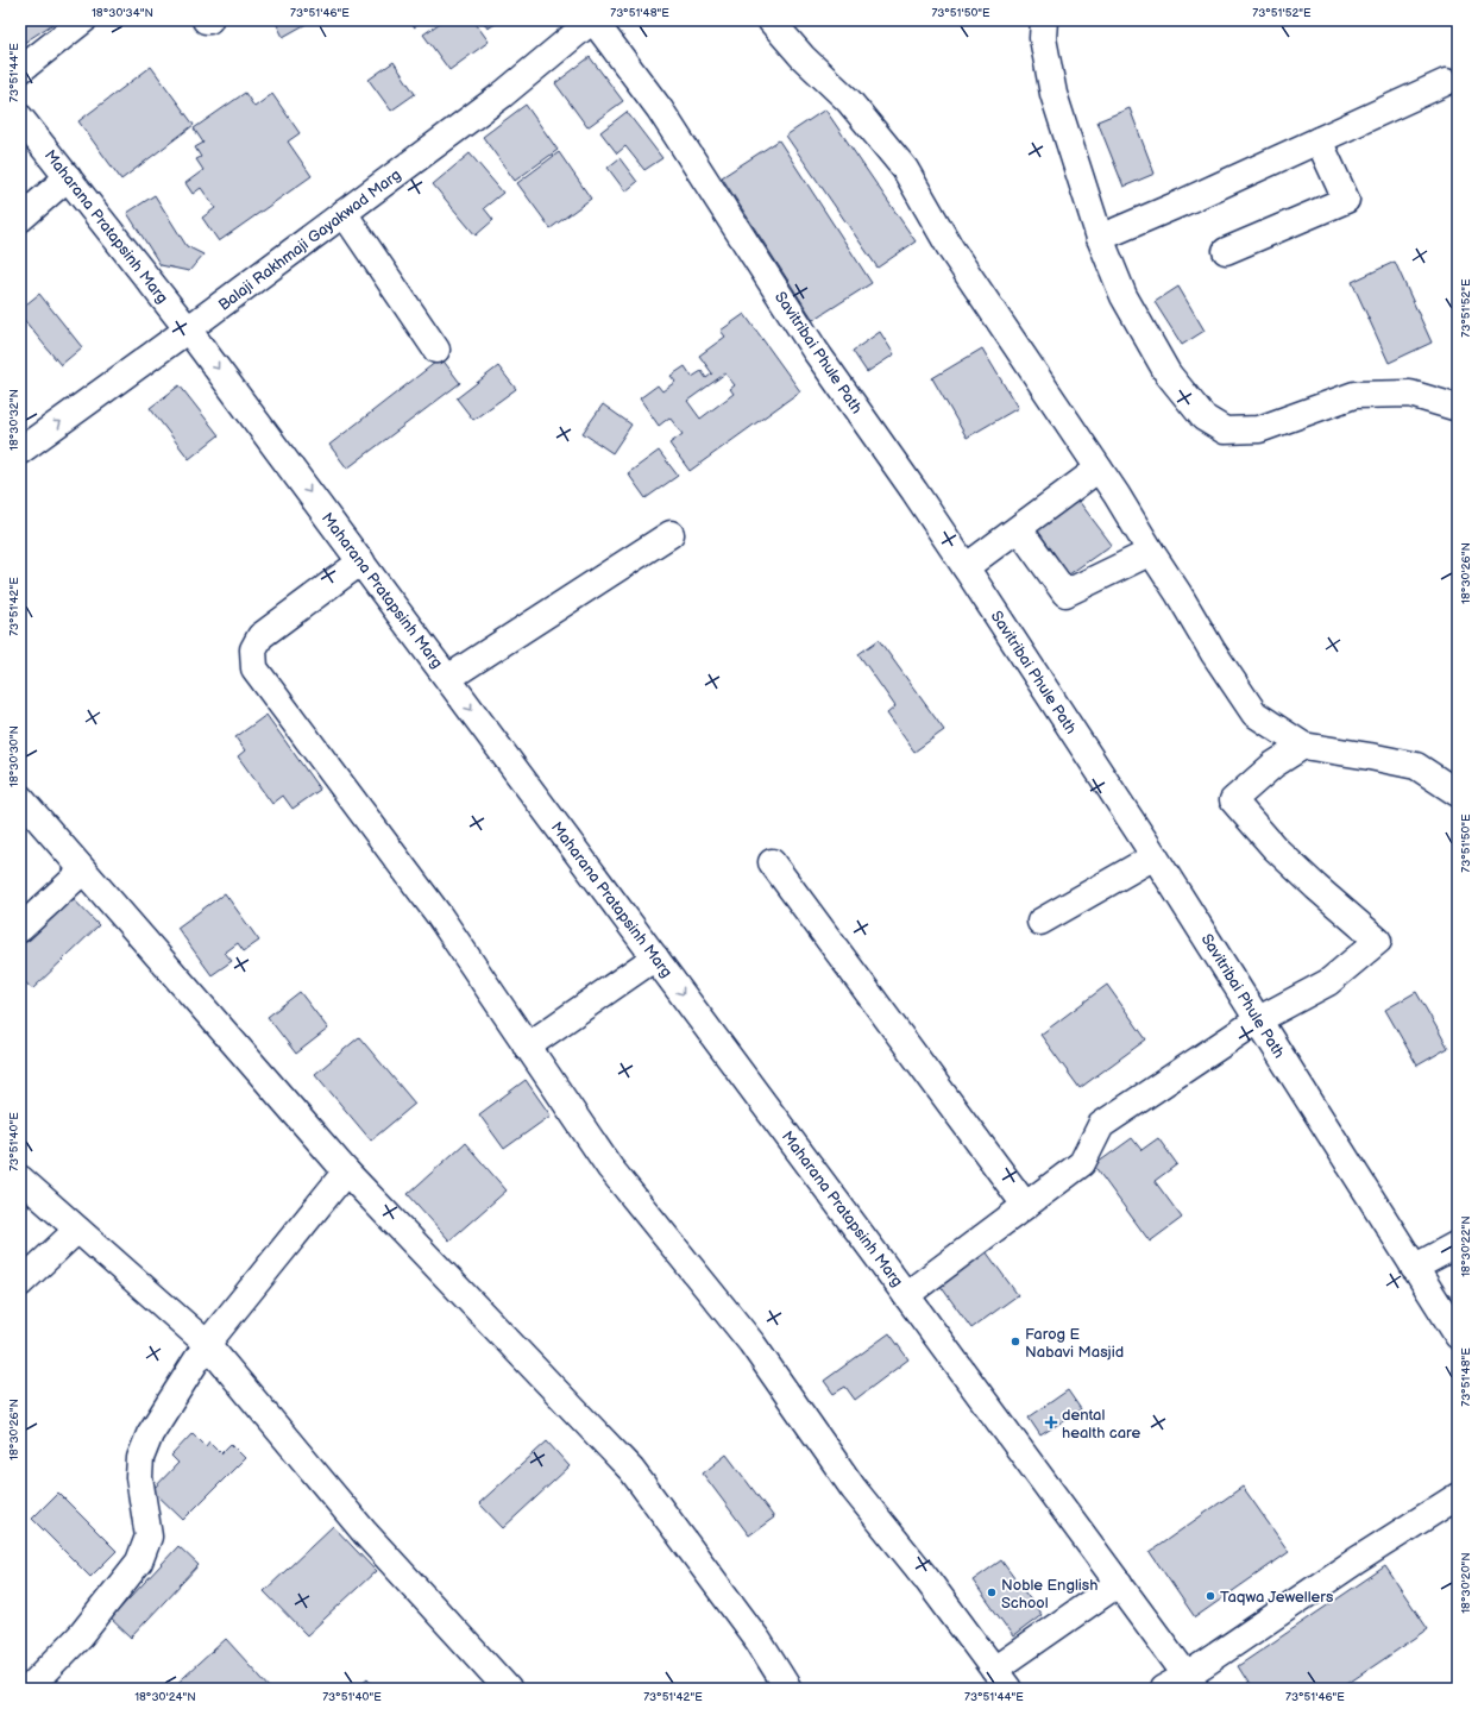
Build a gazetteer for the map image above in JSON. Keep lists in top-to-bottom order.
{
  "streets": {
    "street": ["Maharana Pratapsinh Marg", "Balaji Rakhmaji Gayakwad Marg", "Savitribai Phule Path"]
  },
  "crossings": [
    ["Maharana Pratapsinh Marg", "Balaji Rakhmaji Gayakwad Marg"],
    ["Balaji Rakhmaji Gayakwad Marg", "Savitribai Phule Path"]
  ],
  "places": {
    "other": ["Farog E Nabavi Masjid", "Noble English School", "Taqwa Jewellers"],
    "health": ["dental health care"]
  },
  "coordinates": [
    "18°30'34\"N",
    "73°51'46\"E",
    "73°51'48\"E",
    "73°51'50\"E",
    "73°51'52\"E",
    "73°51'44\"E",
    "18°30'32\"N",
    "18°30'26\"N",
    "73°51'42\"E",
    "18°30'30\"N",
    "73°51'40\"E",
    "18°30'22\"N",
    "18°30'20\"N",
    "18°30'24\"N"
  ]
}
